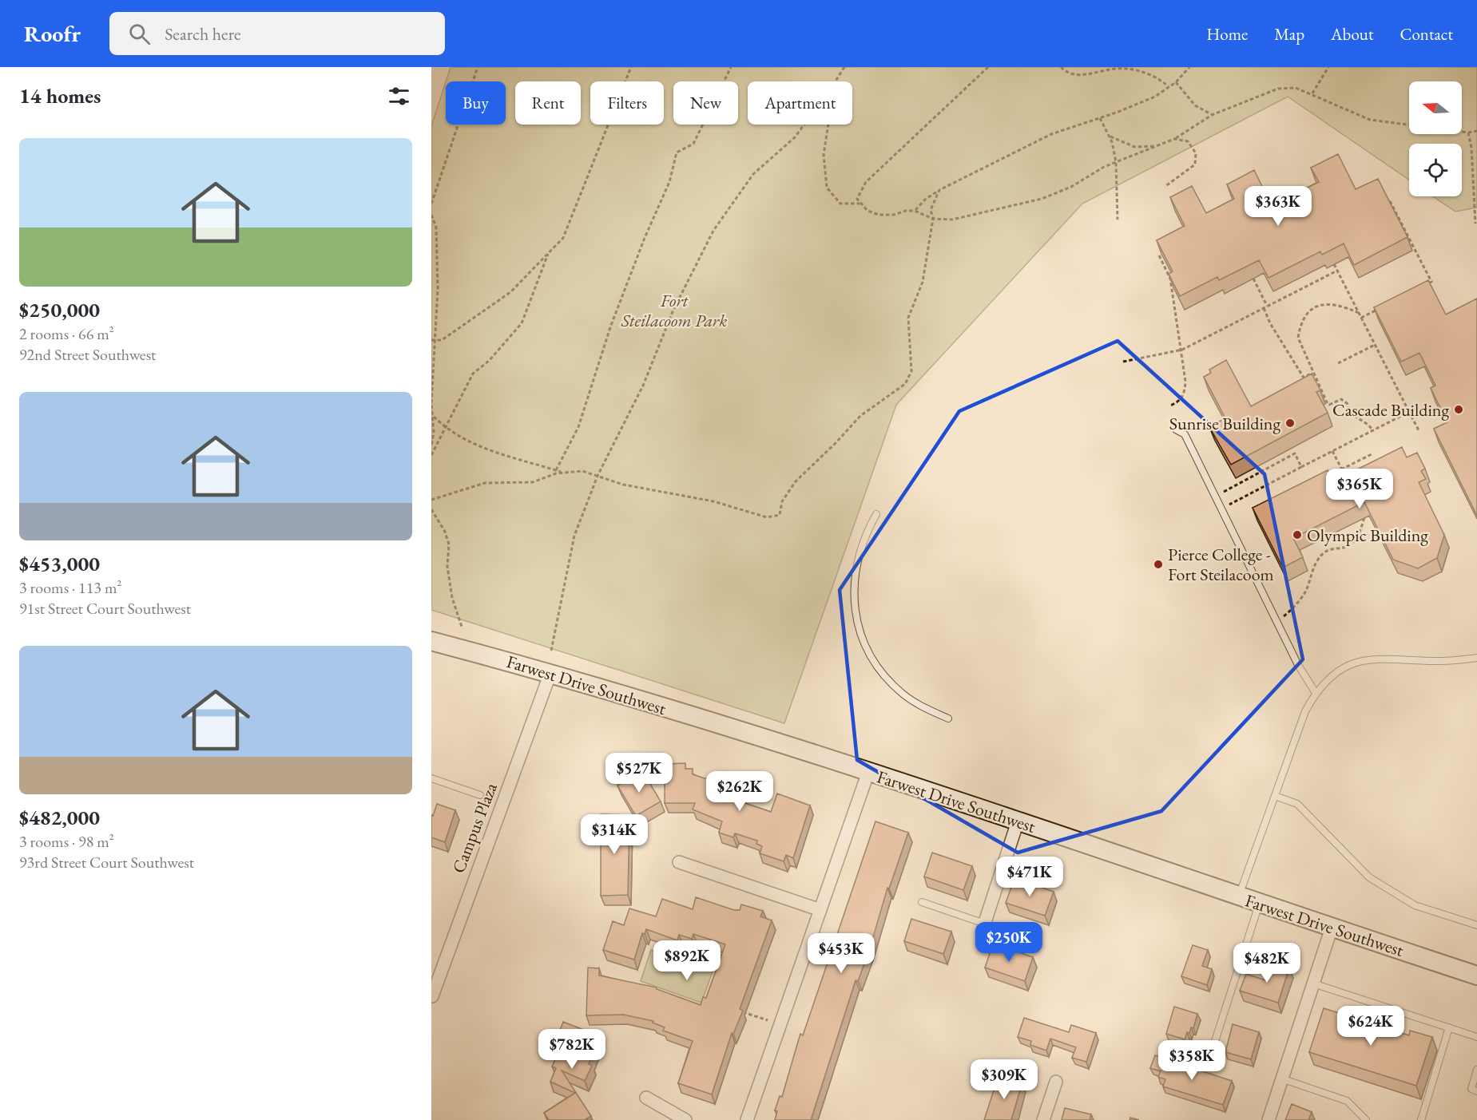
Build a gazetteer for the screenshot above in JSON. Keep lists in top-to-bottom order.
{
  "streets": {
    "street": ["Farwest Drive Southwest", "Campus Plaza"]
  },
  "crossings": [
    ["Farwest Drive Southwest", "Campus Plaza"]
  ],
  "parks": ["Fort Steilacoom Park"],
  "places": [
    "Cascade Building",
    "Sunrise Building",
    "Olympic Building",
    "Pierce College - Fort Steilacoom"
  ],
  "north": "left",
  "page": {
    "header": "Roofr",
    "search": "Search here",
    "nav": [
      "Home",
      "Map",
      "About",
      "Contact"
    ],
    "heading": "14 homes",
    "chip": [
      "Buy",
      "Rent",
      "Filters",
      "New",
      "Apartment"
    ],
    "list": [
      {
        "name": "$250,000",
        "note": "2 rooms · 66 m² · 92nd Street Southwest"
      },
      {
        "name": "$453,000",
        "note": "3 rooms · 113 m² · 91st Street Court Southwest"
      },
      {
        "name": "$482,000",
        "note": "3 rooms · 98 m² · 93rd Street Court Southwest"
      }
    ],
    "price": [
      "$363K",
      "$365K",
      "$527K",
      "$262K",
      "$314K",
      "$471K",
      "$250K",
      "$453K",
      "$892K",
      "$482K",
      "$624K",
      "$782K",
      "$358K",
      "$309K"
    ]
  }
}
